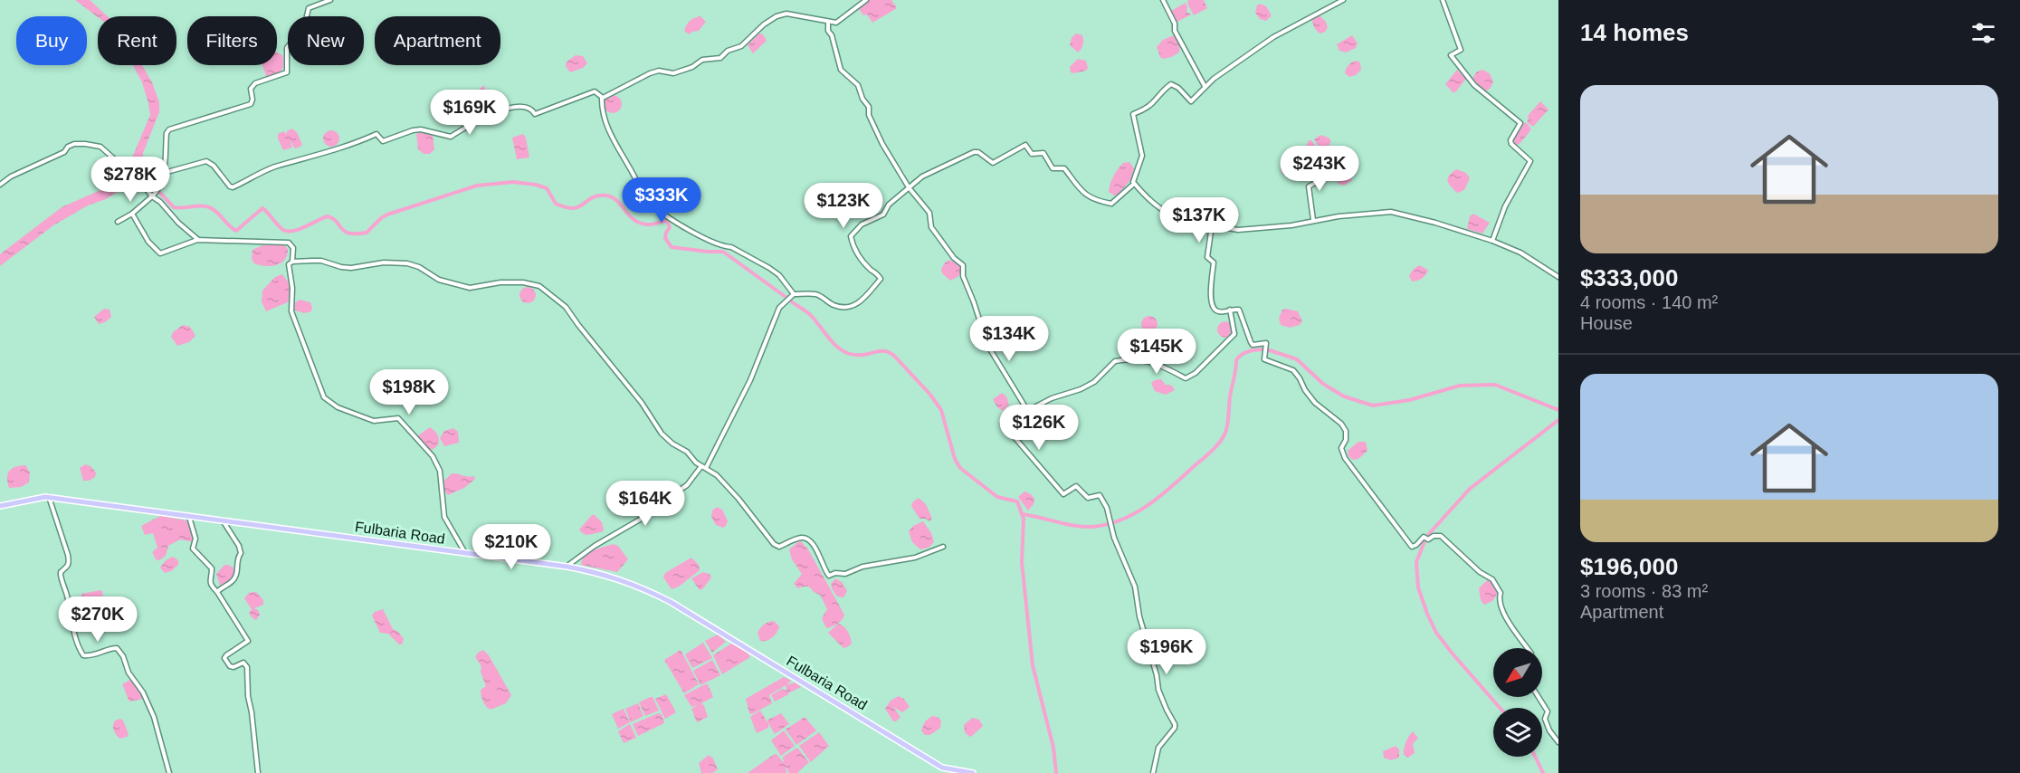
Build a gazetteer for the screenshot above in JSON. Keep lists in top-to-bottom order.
{
  "streets": {
    "main road": ["Fulbaria Road"]
  },
  "north": "bottom left",
  "page": {
    "heading": "14 homes",
    "chip": [
      "Buy",
      "Rent",
      "Filters",
      "New",
      "Apartment"
    ],
    "list": [
      {
        "name": "$333,000",
        "note": "4 rooms · 140 m² · House"
      },
      {
        "name": "$196,000",
        "note": "3 rooms · 83 m² · Apartment"
      }
    ],
    "price": [
      "$169K",
      "$243K",
      "$278K",
      "$333K",
      "$123K",
      "$137K",
      "$134K",
      "$145K",
      "$198K",
      "$126K",
      "$164K",
      "$210K",
      "$270K",
      "$196K"
    ]
  }
}
